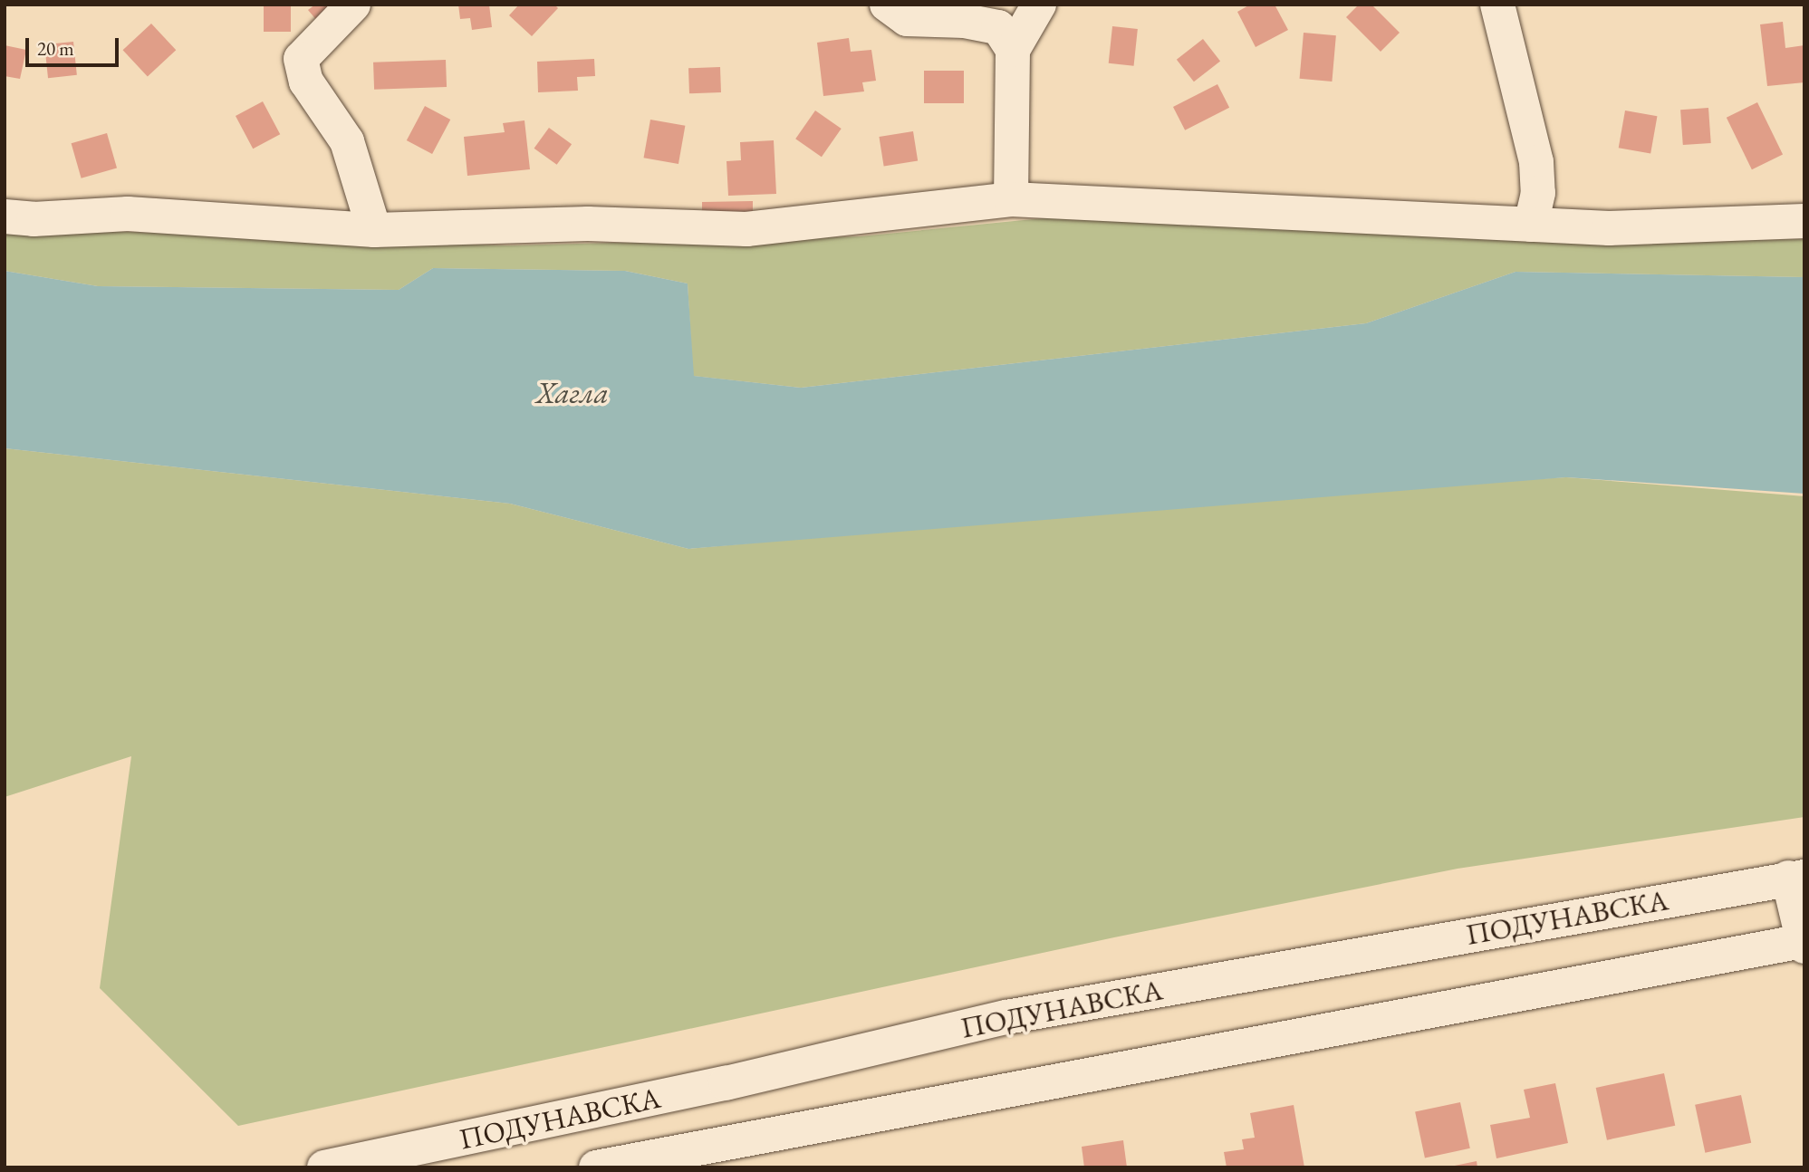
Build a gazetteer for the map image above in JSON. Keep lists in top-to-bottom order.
{
  "streets": {
    "street": ["ПОДУНАВСКА"]
  },
  "water": ["Хагла"],
  "scale_bar": "20 m"
}
